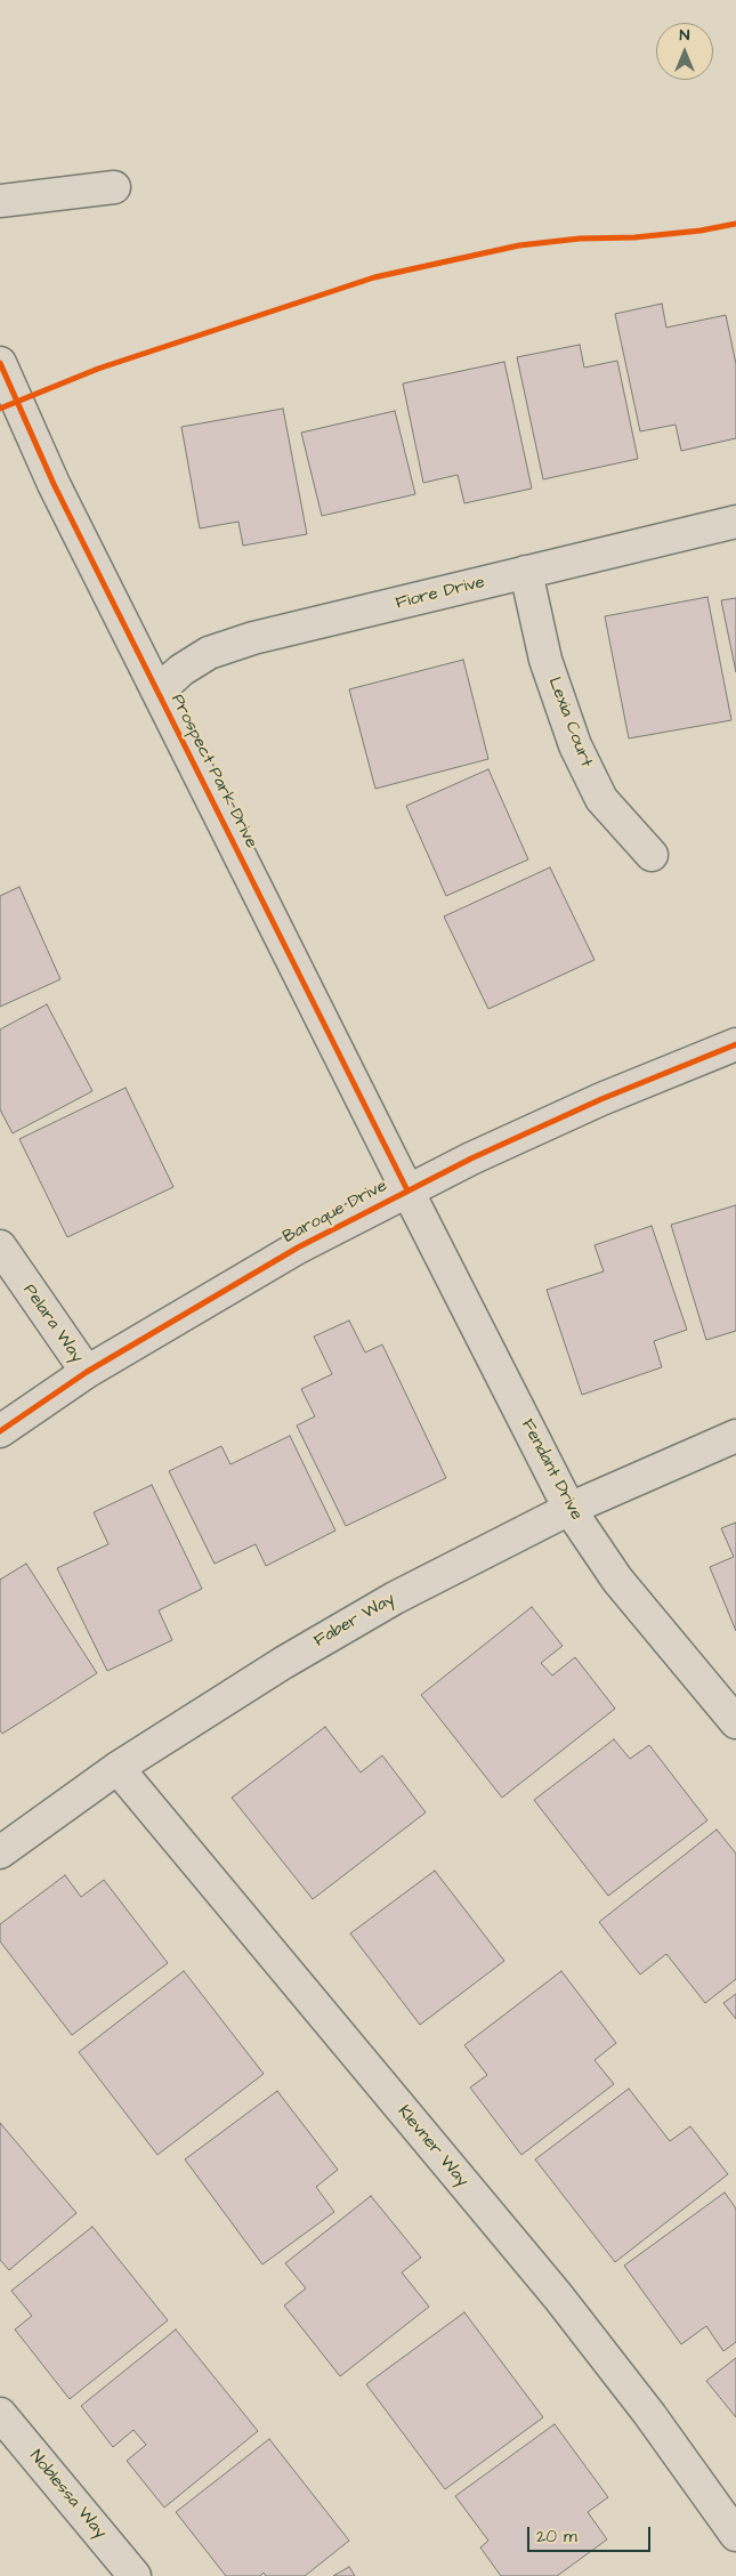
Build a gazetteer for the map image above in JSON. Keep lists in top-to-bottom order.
{
  "streets": {
    "street": [
      "Fiore Drive",
      "Lexia Court",
      "Prospect Park Drive",
      "Baroque Drive",
      "Pelara Way",
      "Fendant Drive",
      "Faber Way",
      "Klevner Way",
      "Noblessa Way"
    ]
  },
  "crossings": [
    ["Fiore Drive", "Lexia Court"],
    ["Fiore Drive", "Prospect Park Drive"],
    ["Prospect Park Drive", "Baroque Drive"],
    ["Prospect Park Drive", "Fendant Drive"],
    ["Baroque Drive", "Pelara Way"],
    ["Baroque Drive", "Fendant Drive"],
    ["Fendant Drive", "Faber Way"],
    ["Faber Way", "Klevner Way"]
  ],
  "scale_bar": "20 m",
  "north": "top"
}
